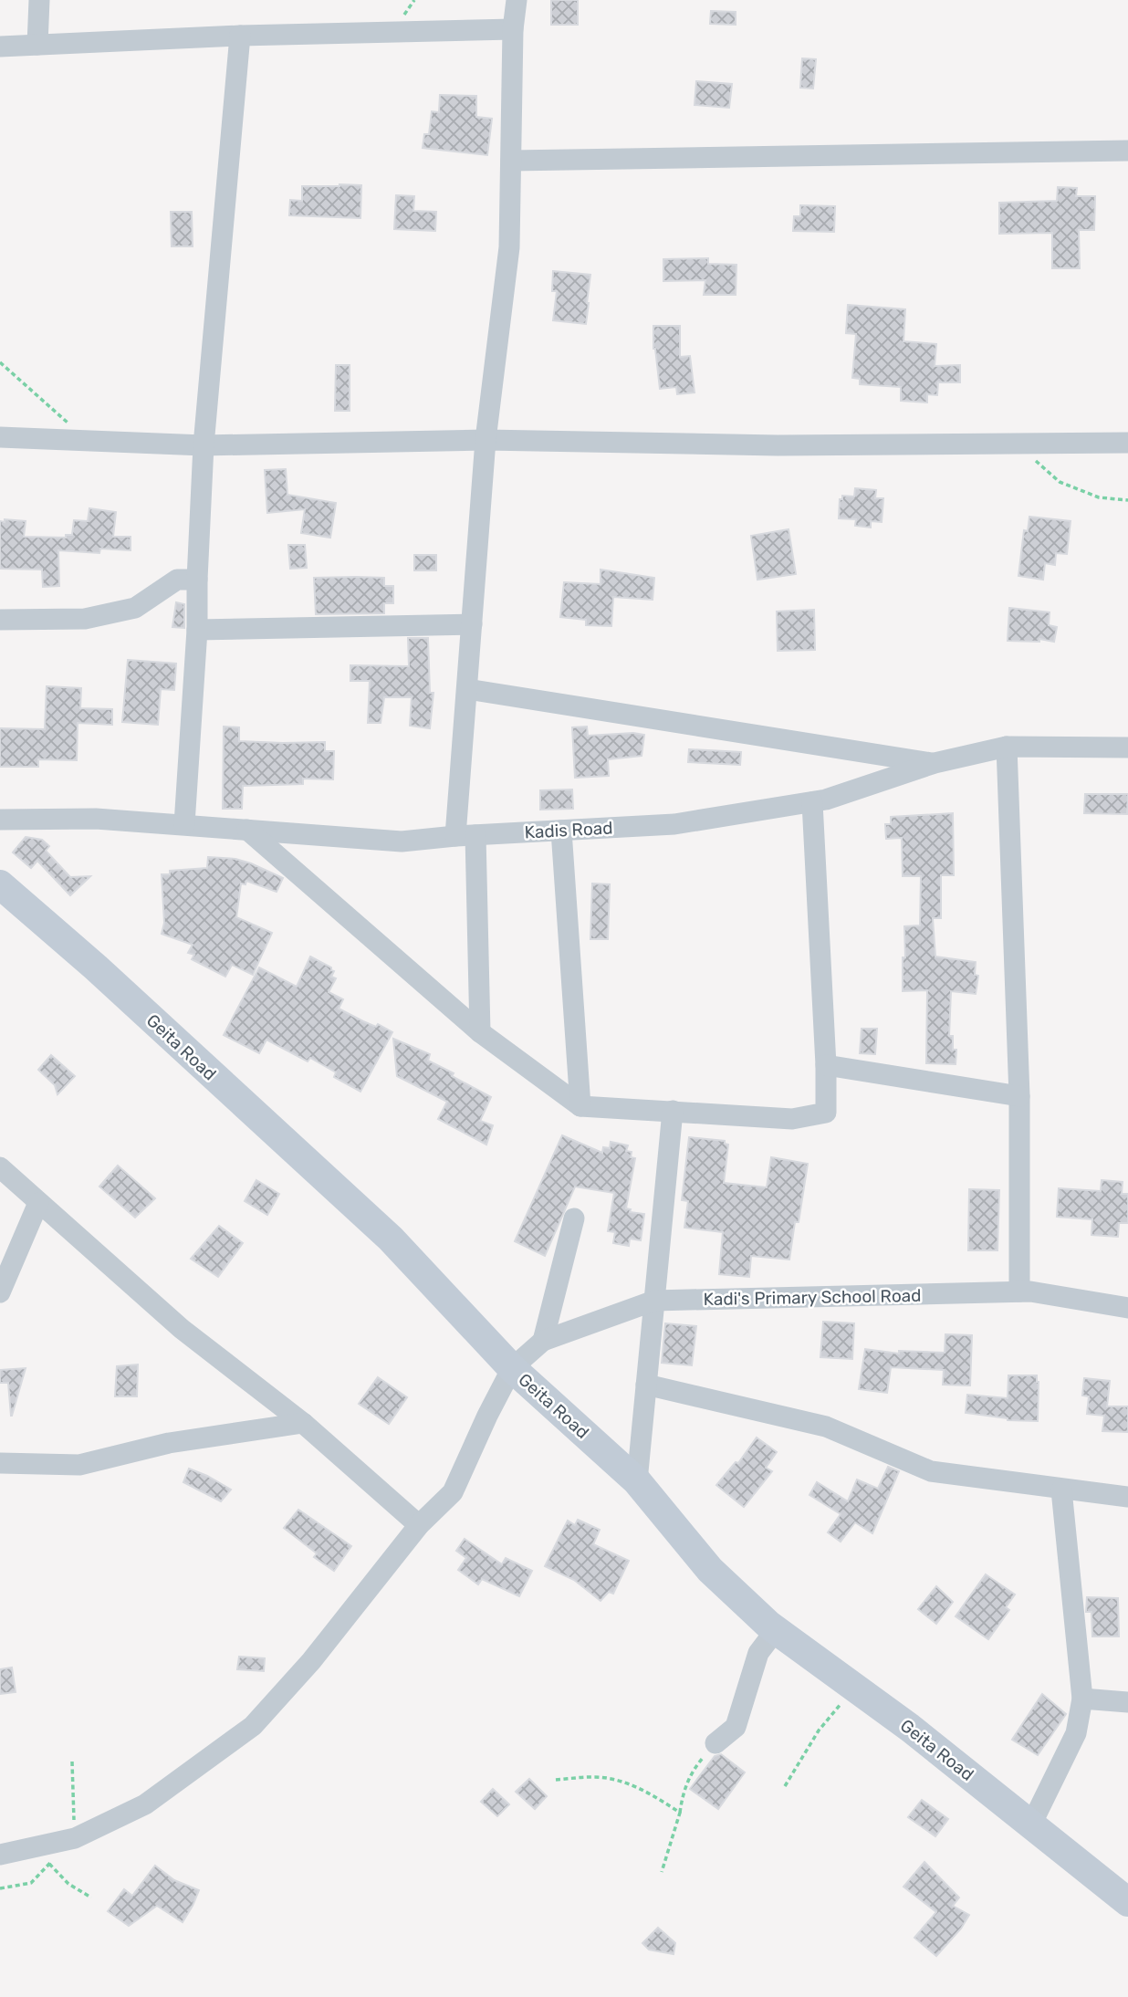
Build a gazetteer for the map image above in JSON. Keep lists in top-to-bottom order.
{
  "streets": {
    "main road": ["Geita Road"],
    "street": ["Kadis Road", "Kadi's Primary School Road"]
  },
  "crossings": [
    ["Geita Road", "Kadi's Primary School Road"]
  ]
}
